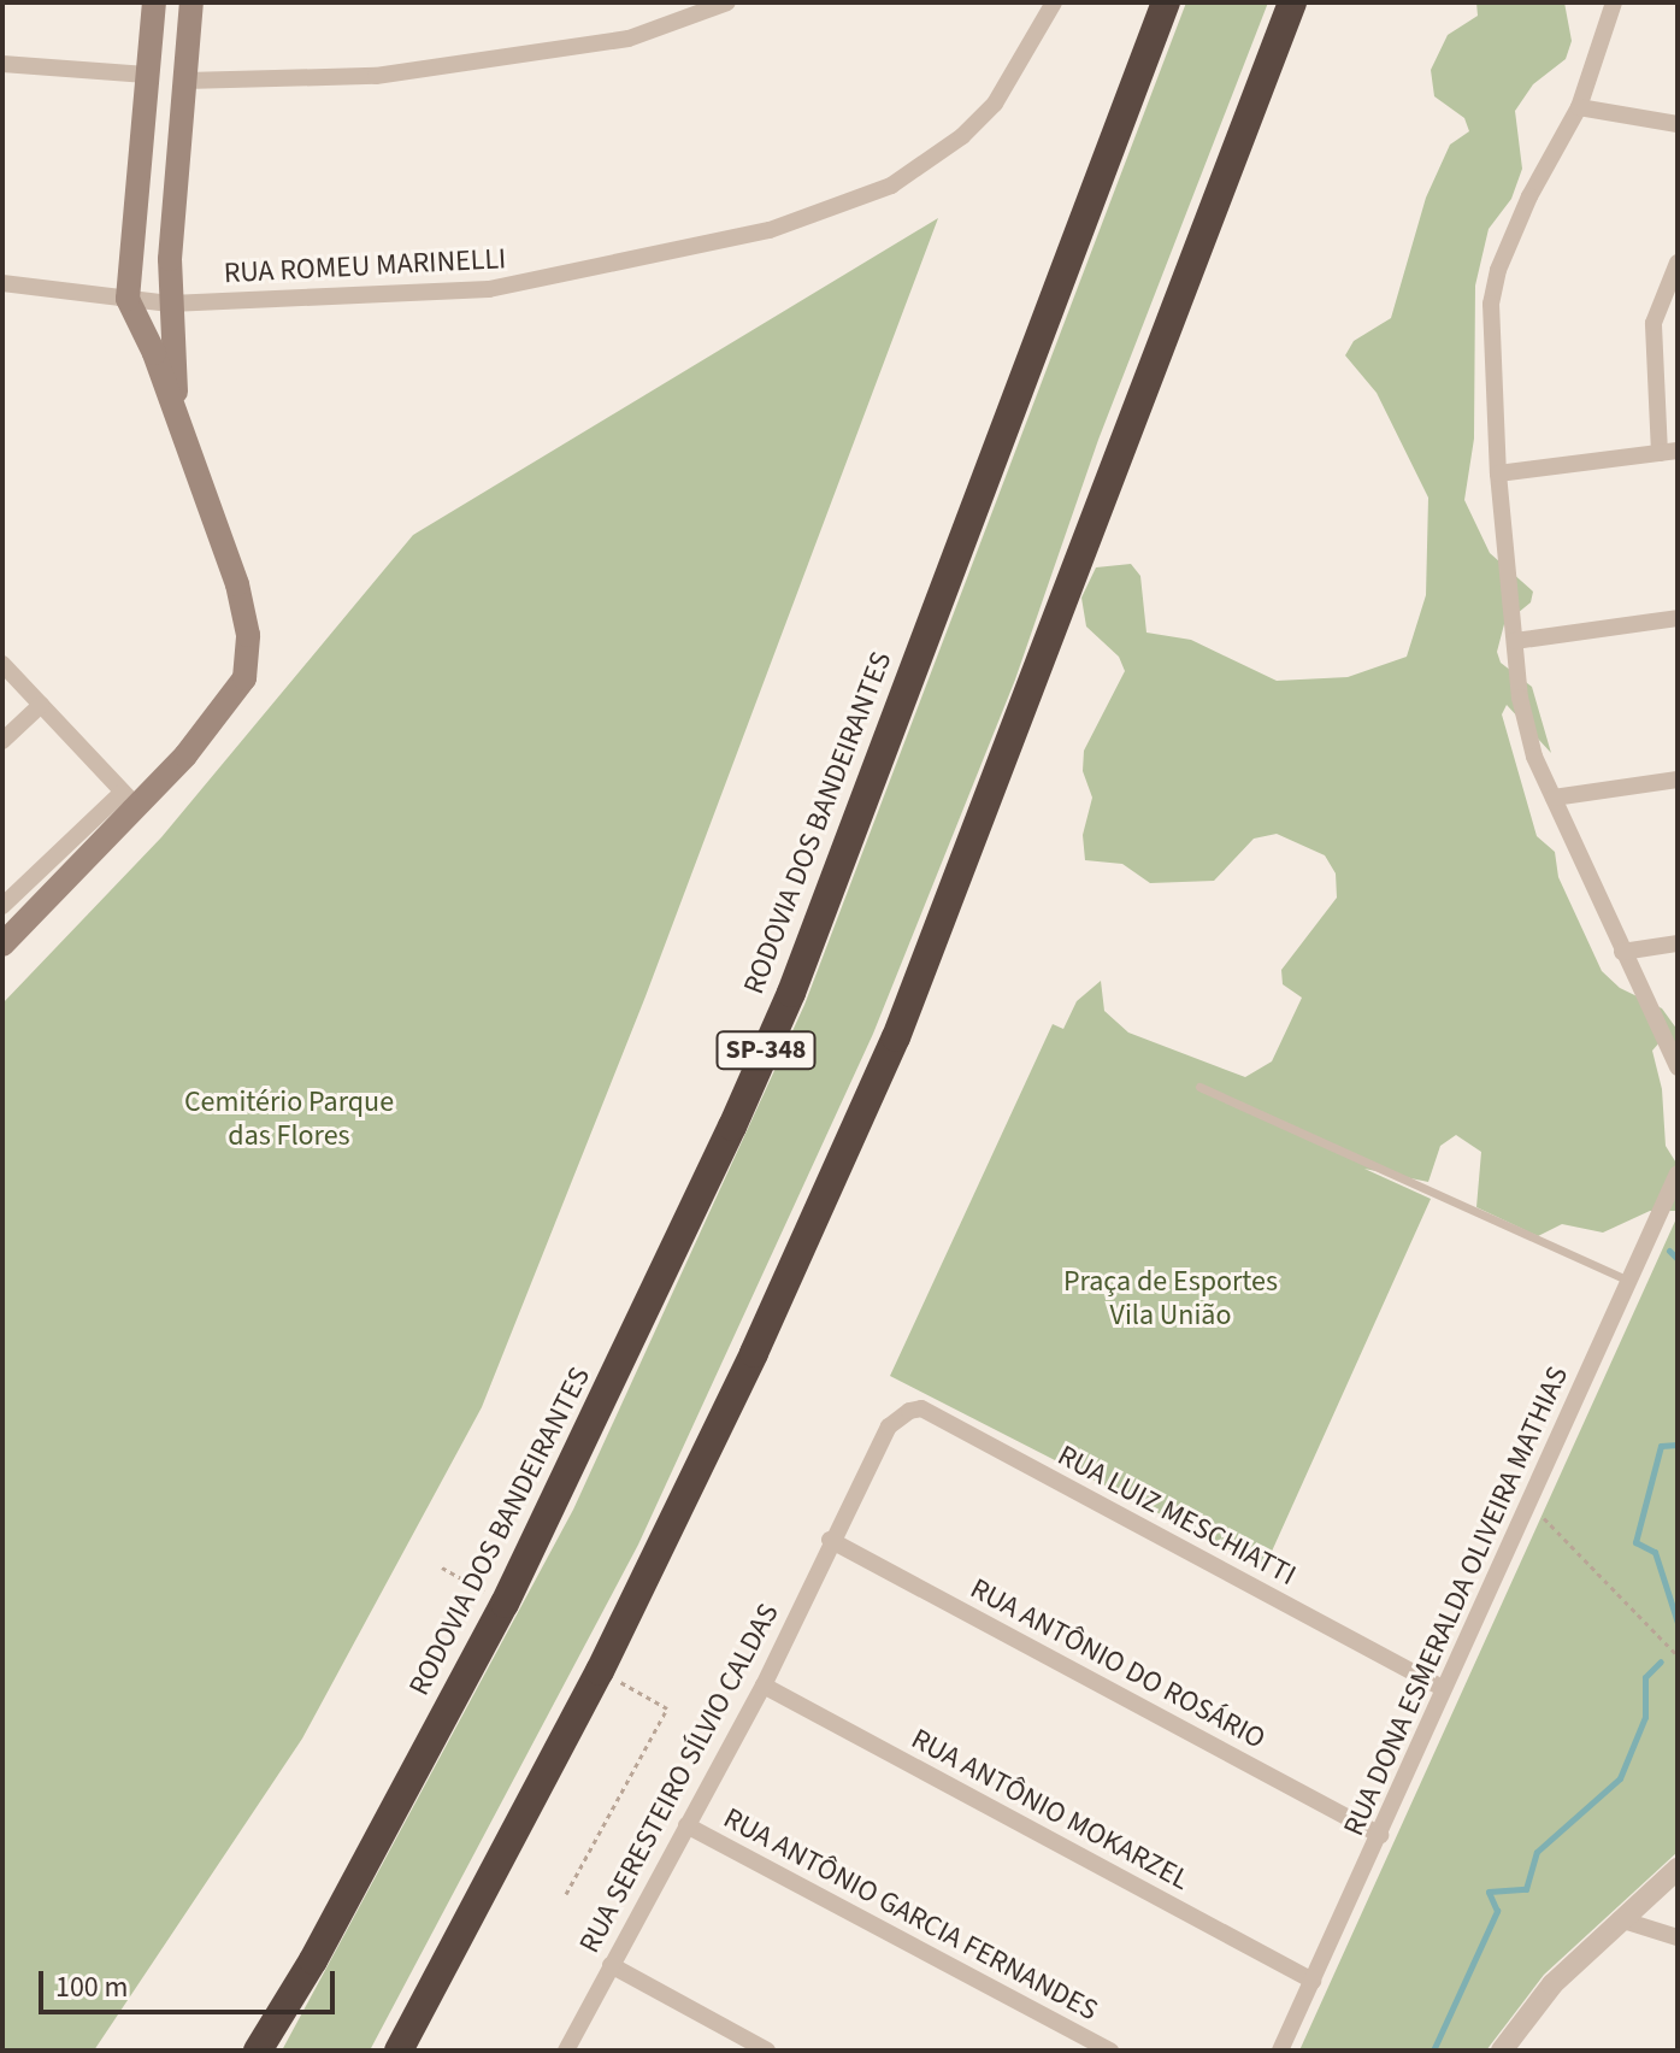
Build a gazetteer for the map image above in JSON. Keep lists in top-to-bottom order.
{
  "streets": {
    "highway": ["RODOVIA DOS BANDEIRANTES", "SP-348"],
    "street": [
      "RUA ROMEU MARINELLI",
      "RUA LUIZ MESCHIATTI",
      "RUA DONA ESMERALDA OLIVEIRA MATHIAS",
      "RUA ANTÔNIO DO ROSÁRIO",
      "RUA SERESTEIRO SÍLVIO CALDAS",
      "RUA ANTÔNIO MOKARZEL",
      "RUA ANTÔNIO GARCIA FERNANDES"
    ]
  },
  "crossings": [
    ["RUA LUIZ MESCHIATTI", "RUA DONA ESMERALDA OLIVEIRA MATHIAS"],
    ["RUA LUIZ MESCHIATTI", "RUA SERESTEIRO SÍLVIO CALDAS"],
    ["RUA DONA ESMERALDA OLIVEIRA MATHIAS", "RUA ANTÔNIO DO ROSÁRIO"],
    ["RUA DONA ESMERALDA OLIVEIRA MATHIAS", "RUA ANTÔNIO MOKARZEL"],
    ["RUA ANTÔNIO DO ROSÁRIO", "RUA SERESTEIRO SÍLVIO CALDAS"],
    ["RUA SERESTEIRO SÍLVIO CALDAS", "RUA ANTÔNIO MOKARZEL"],
    ["RUA SERESTEIRO SÍLVIO CALDAS", "RUA ANTÔNIO GARCIA FERNANDES"]
  ],
  "parks": ["Cemitério Parque das Flores", "Praça de Esportes Vila União"],
  "scale_bar": "100 m"
}
